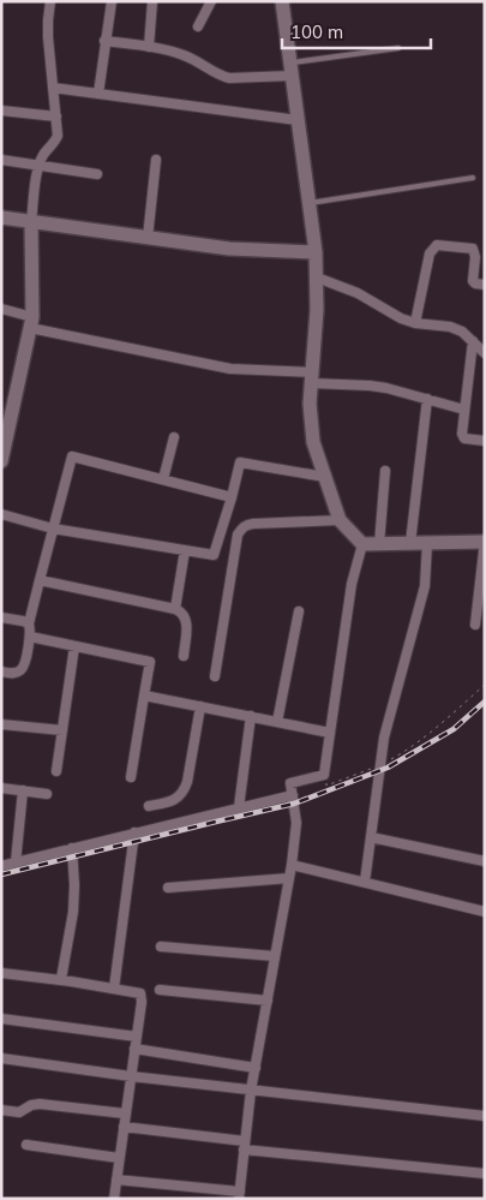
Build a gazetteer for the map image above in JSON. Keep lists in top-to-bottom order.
{
  "scale_bar": "100 m"
}
